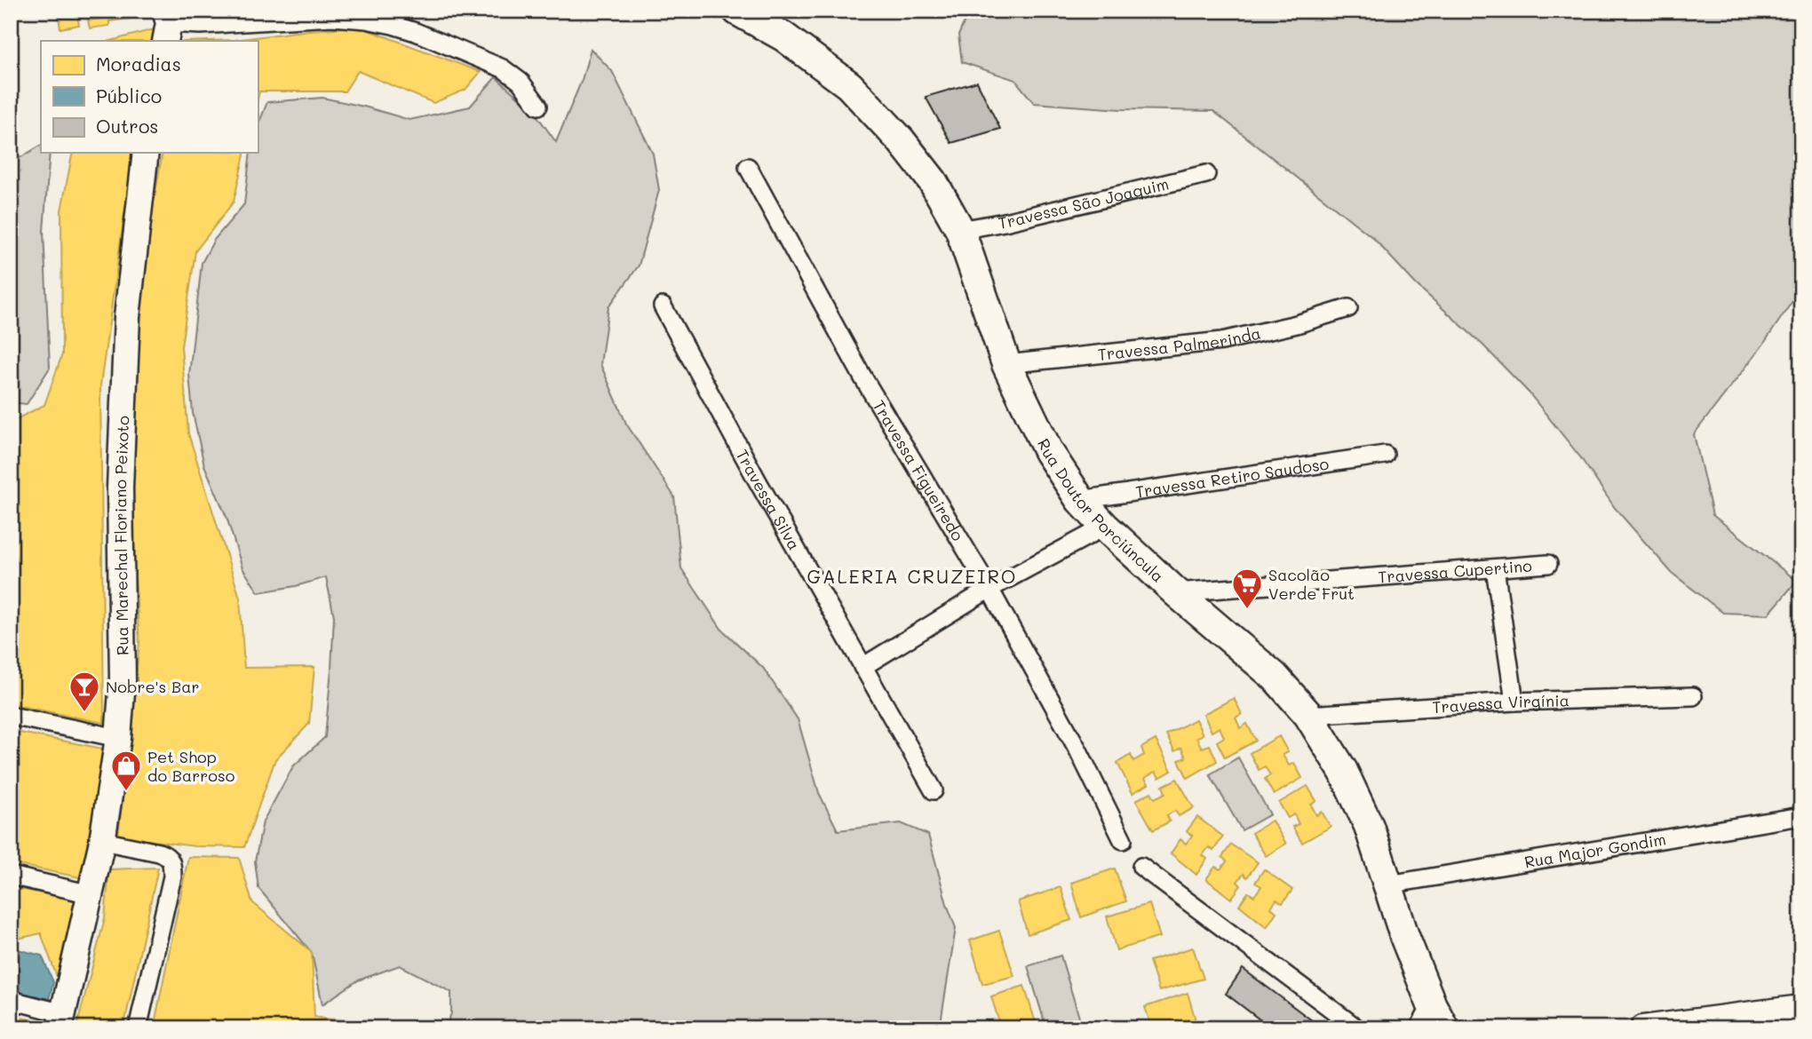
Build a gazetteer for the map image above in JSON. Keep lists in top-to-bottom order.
{
  "streets": {
    "main road": ["Rua Doutor Porciúncula", "Rua Marechal Floriano Peixoto"],
    "street": [
      "Travessa São Joaquim",
      "Travessa Palmerinda",
      "Travessa Figueiredo",
      "Travessa Retiro Saudoso",
      "Travessa Silva",
      "Travessa Cupertino",
      "Travessa Virgínia",
      "Rua Major Gondim"
    ]
  },
  "crossings": [
    ["Travessa São Joaquim", "Rua Doutor Porciúncula"],
    ["Travessa Palmerinda", "Rua Doutor Porciúncula"],
    ["Travessa Retiro Saudoso", "Rua Doutor Porciúncula"],
    ["Rua Doutor Porciúncula", "Travessa Cupertino"],
    ["Rua Doutor Porciúncula", "Travessa Virgínia"],
    ["Rua Doutor Porciúncula", "Rua Major Gondim"]
  ],
  "districts": ["GALERIA CRUZEIRO"],
  "places": {
    "supermarket": ["Sacolão Verde Frut"],
    "bar": ["Nobre's Bar"],
    "shop": ["Pet Shop do Barroso"]
  },
  "legend": ["Moradias", "Público", "Outros"]
}
